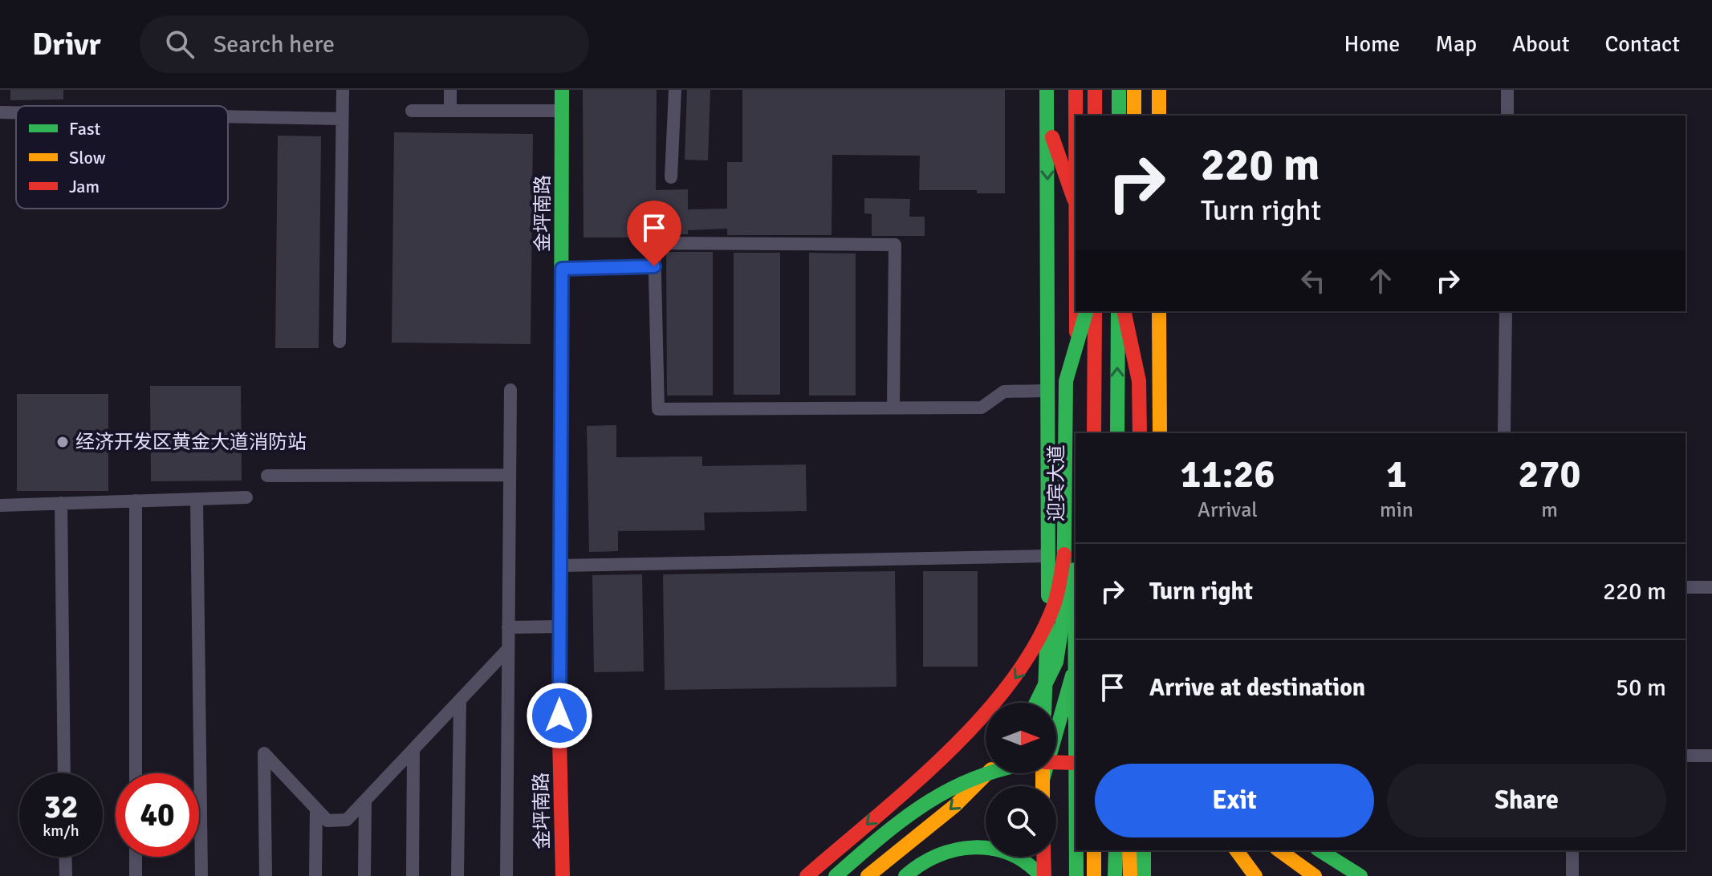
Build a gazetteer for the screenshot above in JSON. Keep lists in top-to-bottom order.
{
  "streets": {
    "main road": ["金坪南路", "迎宾大道"]
  },
  "places": ["经济开发区黄金大道消防站"],
  "legend": ["Fast", "Slow", "Jam"],
  "north": "right",
  "page": {
    "header": "Drivr",
    "search": "Search here",
    "nav": [
      "Home",
      "Map",
      "About",
      "Contact"
    ],
    "turn": ["220 m", "Turn right"],
    "eta": [
      "11:26",
      "Arrival",
      "1",
      "min",
      "270",
      "m"
    ],
    "list": [
      {
        "name": "Turn right",
        "value": "220 m"
      },
      {
        "name": "Arrive at destination",
        "value": "50 m"
      }
    ],
    "buttons": ["Exit", "Share"],
    "speed": "32 km/h",
    "limit": "40"
  }
}
